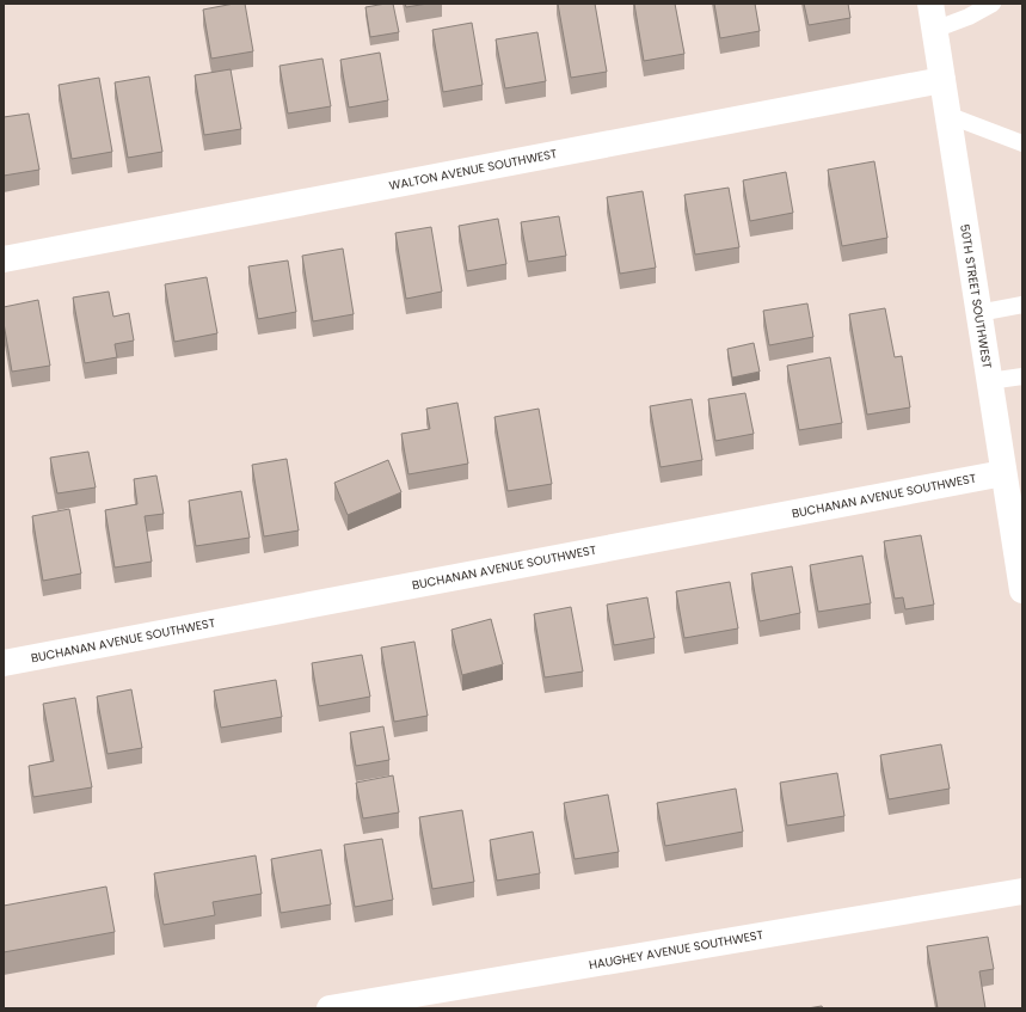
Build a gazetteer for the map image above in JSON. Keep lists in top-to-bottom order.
{
  "streets": {
    "street": [
      "WALTON AVENUE SOUTHWEST",
      "50TH STREET SOUTHWEST",
      "BUCHANAN AVENUE SOUTHWEST",
      "HAUGHEY AVENUE SOUTHWEST"
    ]
  },
  "crossings": [
    ["WALTON AVENUE SOUTHWEST", "50TH STREET SOUTHWEST"],
    ["50TH STREET SOUTHWEST", "BUCHANAN AVENUE SOUTHWEST"]
  ]
}
